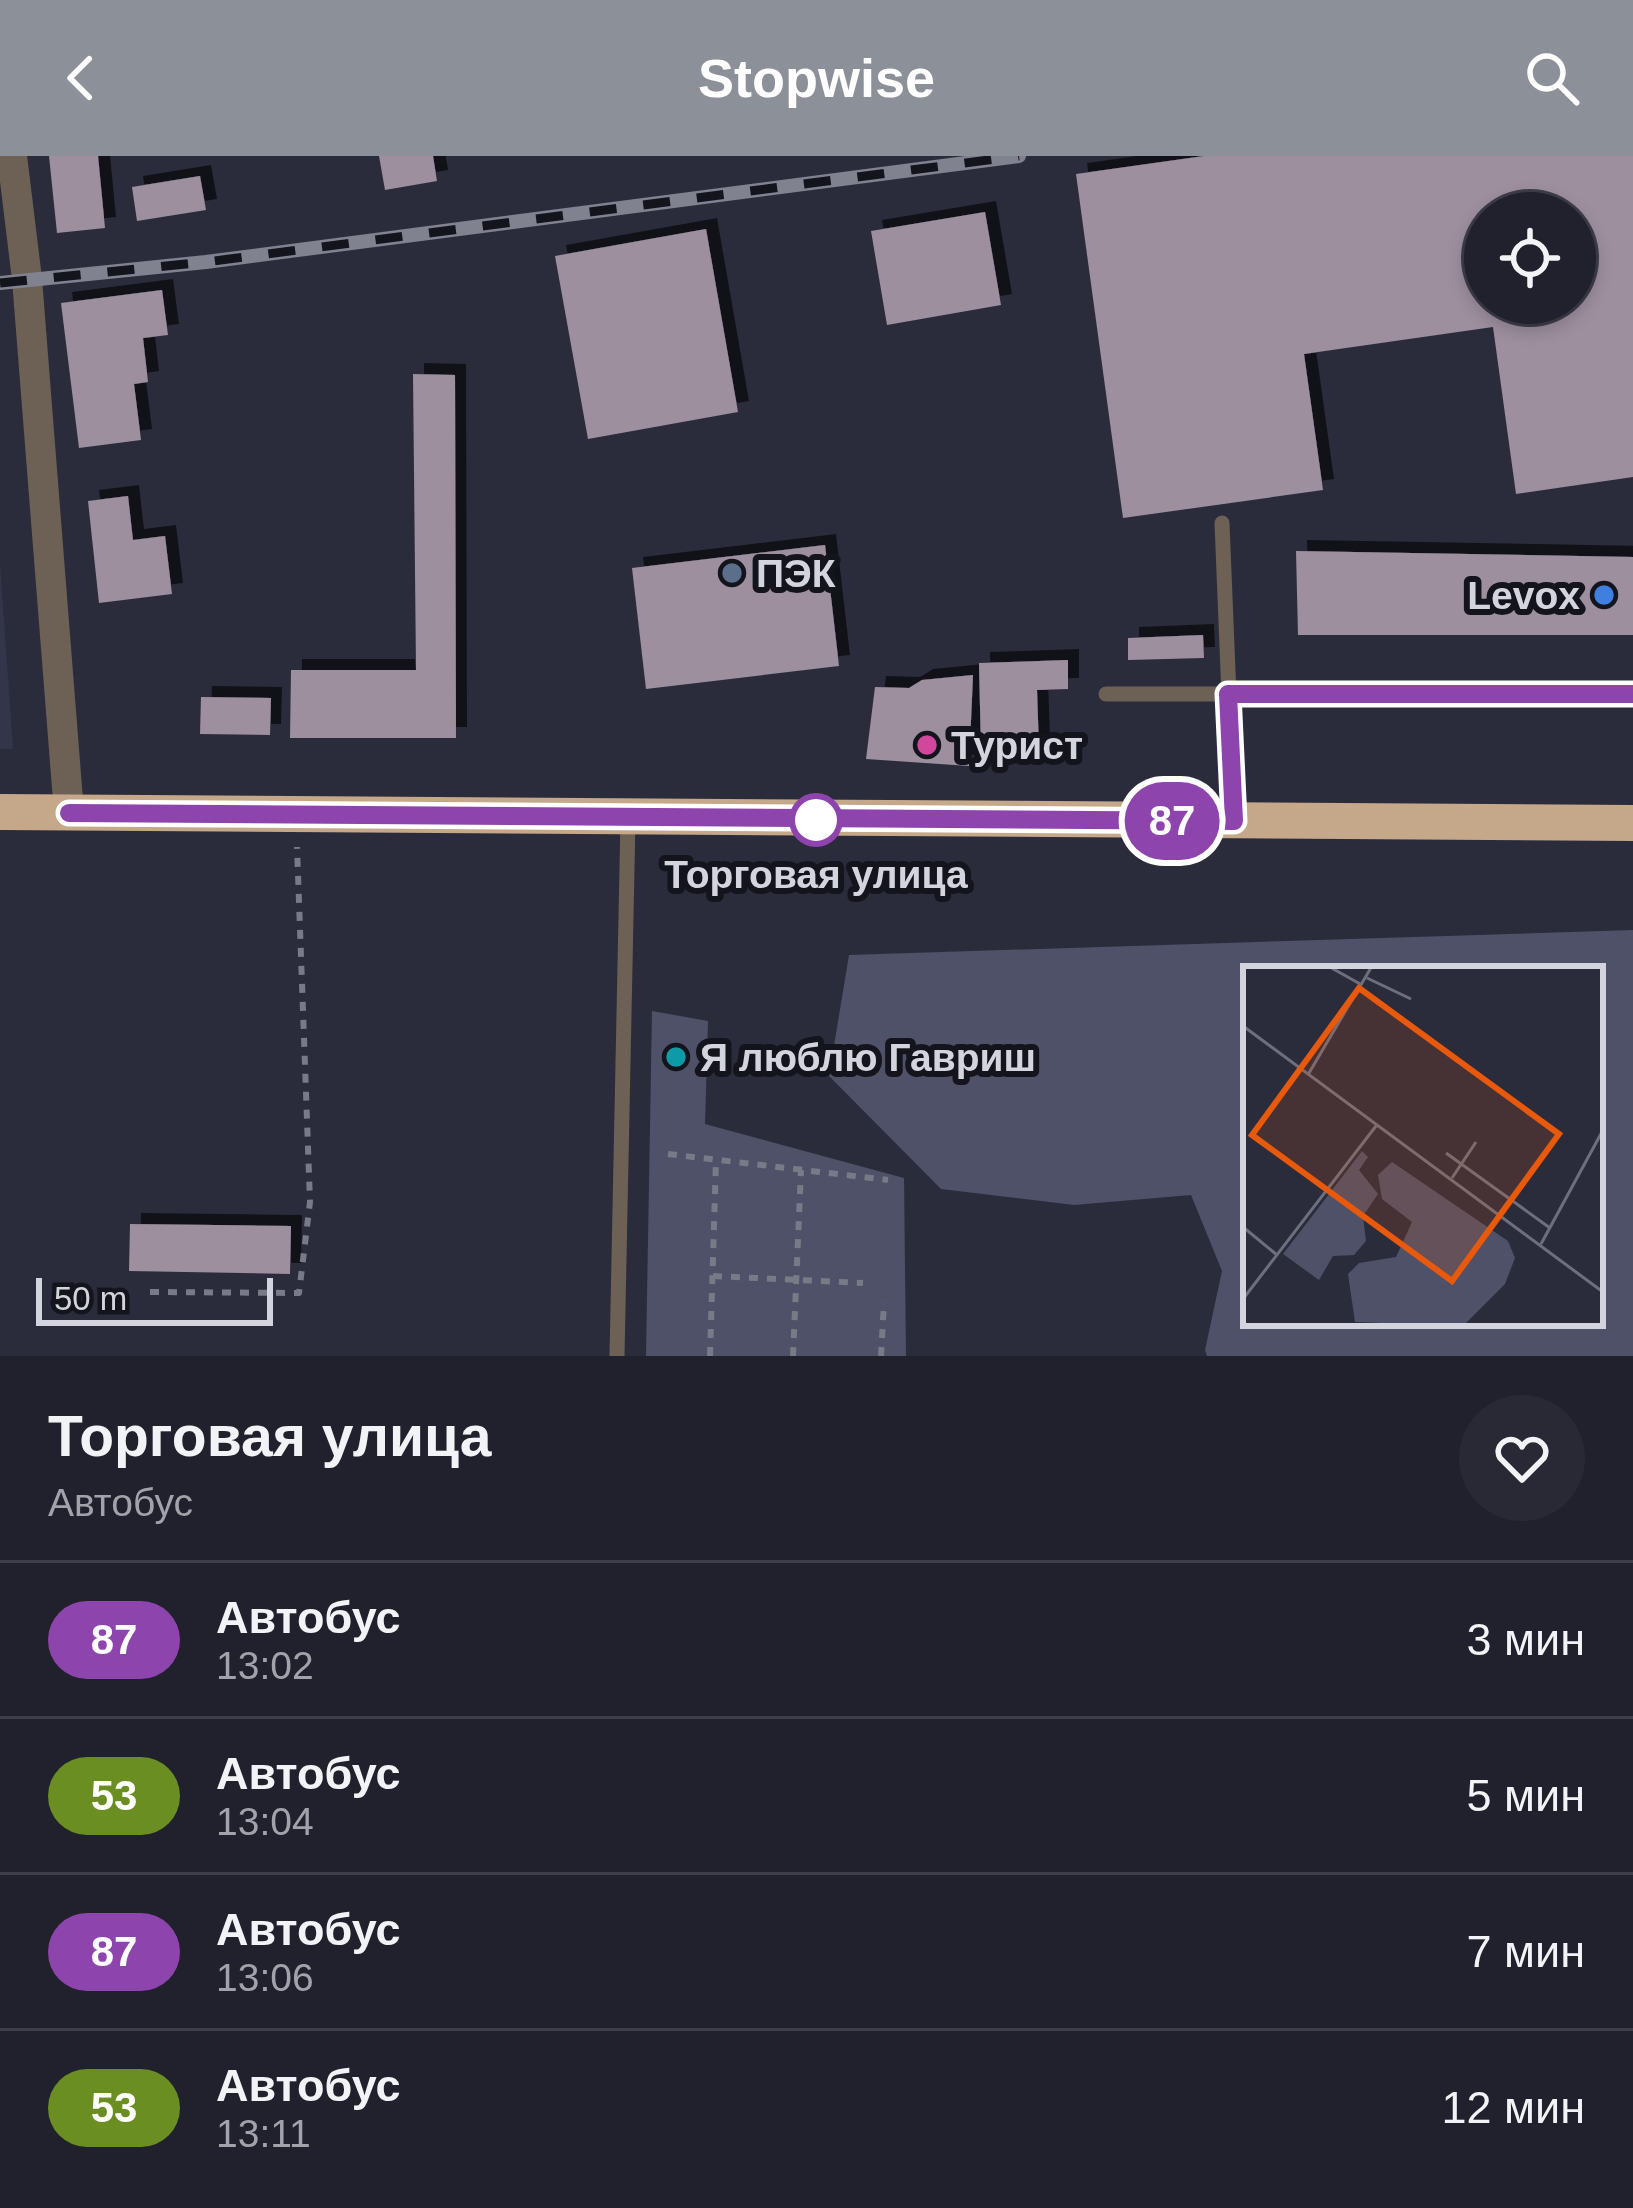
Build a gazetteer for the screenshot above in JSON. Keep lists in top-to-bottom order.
{
  "places": [
    "ПЭК",
    "Levox",
    "Турист",
    "Торговая улица",
    "Я люблю Гавриш"
  ],
  "lines": ["bus line 87"],
  "scale_bar": "50 m",
  "page": {
    "header": "Stopwise",
    "on_map": "87",
    "scale": "50 m",
    "heading": ["Торговая улица", "Автобус"],
    "list": [
      {
        "mark": "87",
        "name": "Автобус",
        "note": "13:02",
        "value": "3 мин"
      },
      {
        "mark": "53",
        "name": "Автобус",
        "note": "13:04",
        "value": "5 мин"
      },
      {
        "mark": "87",
        "name": "Автобус",
        "note": "13:06",
        "value": "7 мин"
      },
      {
        "mark": "53",
        "name": "Автобус",
        "note": "13:11",
        "value": "12 мин"
      }
    ]
  }
}
